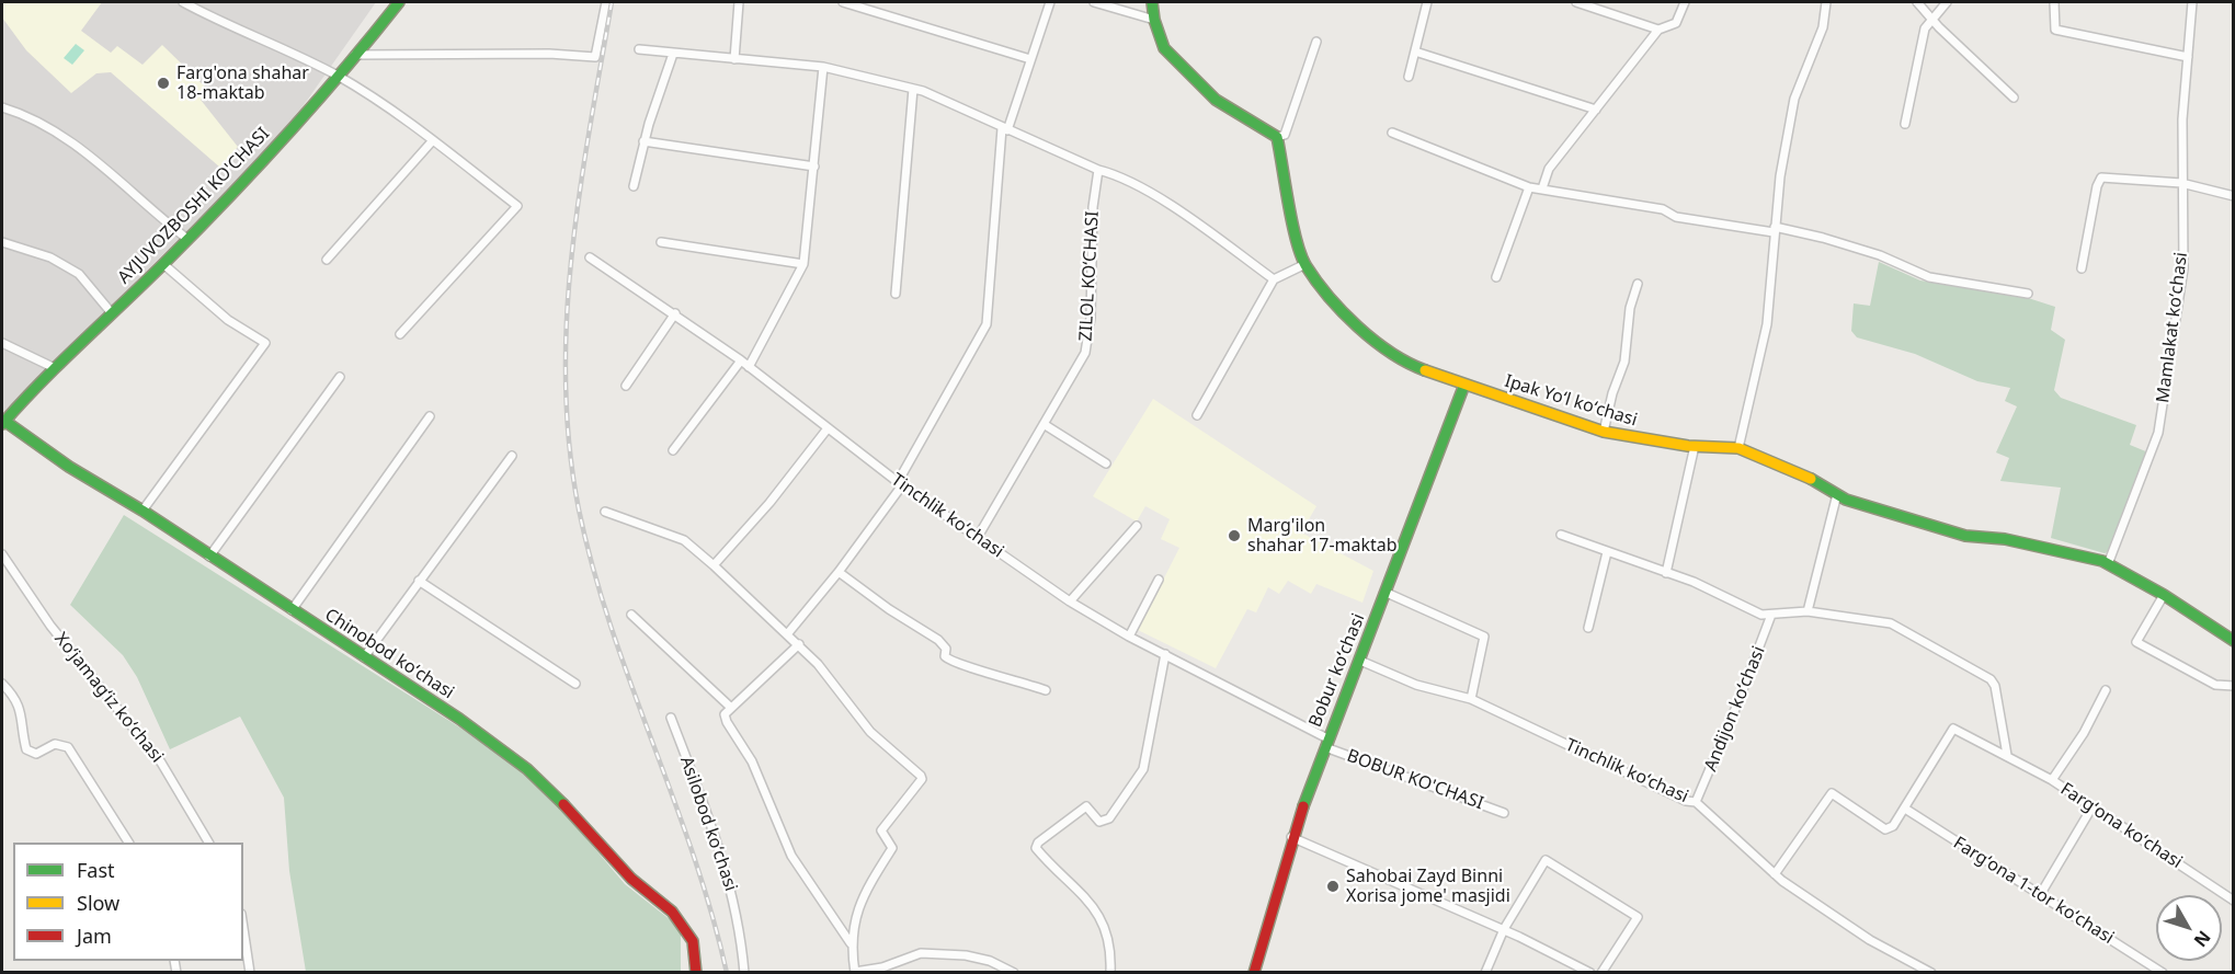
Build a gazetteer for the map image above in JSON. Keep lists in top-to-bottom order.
{
  "streets": {
    "street": [
      "AYJUVOZBOSHI KO'CHASI",
      "ZILOL KO‘CHASI",
      "Mamlakat koʻchasi",
      "Ipak Yoʻl koʻchasi",
      "Tinchlik koʻchasi",
      "Chinobod koʻchasi",
      "Bobur koʻchasi",
      "Xoʻjamagʻiz koʻchasi",
      "Andijon koʻchasi",
      "BOBUR KO'CHASI",
      "Asilobod koʻchasi",
      "Fargʻona koʻchasi",
      "Fargʻona 1-tor koʻchasi"
    ]
  },
  "crossings": [
    ["AYJUVOZBOSHI KO'CHASI", "Chinobod koʻchasi"],
    ["ZILOL KO‘CHASI", "Tinchlik koʻchasi"],
    ["Mamlakat koʻchasi", "Ipak Yoʻl koʻchasi"],
    ["Ipak Yoʻl koʻchasi", "Bobur koʻchasi"],
    ["Tinchlik koʻchasi", "Bobur koʻchasi"],
    ["Tinchlik koʻchasi", "Andijon koʻchasi"],
    ["Tinchlik koʻchasi", "BOBUR KO'CHASI"],
    ["Bobur koʻchasi", "BOBUR KO'CHASI"],
    ["Fargʻona koʻchasi", "Fargʻona 1-tor koʻchasi"]
  ],
  "places": ["Farg'ona shahar 18-maktab", "Marg'ilon shahar 17-maktab", "Sahobai Zayd Binni Xorisa jome' masjidi"],
  "legend": ["Fast", "Slow", "Jam"],
  "north": "bottom right"
}
